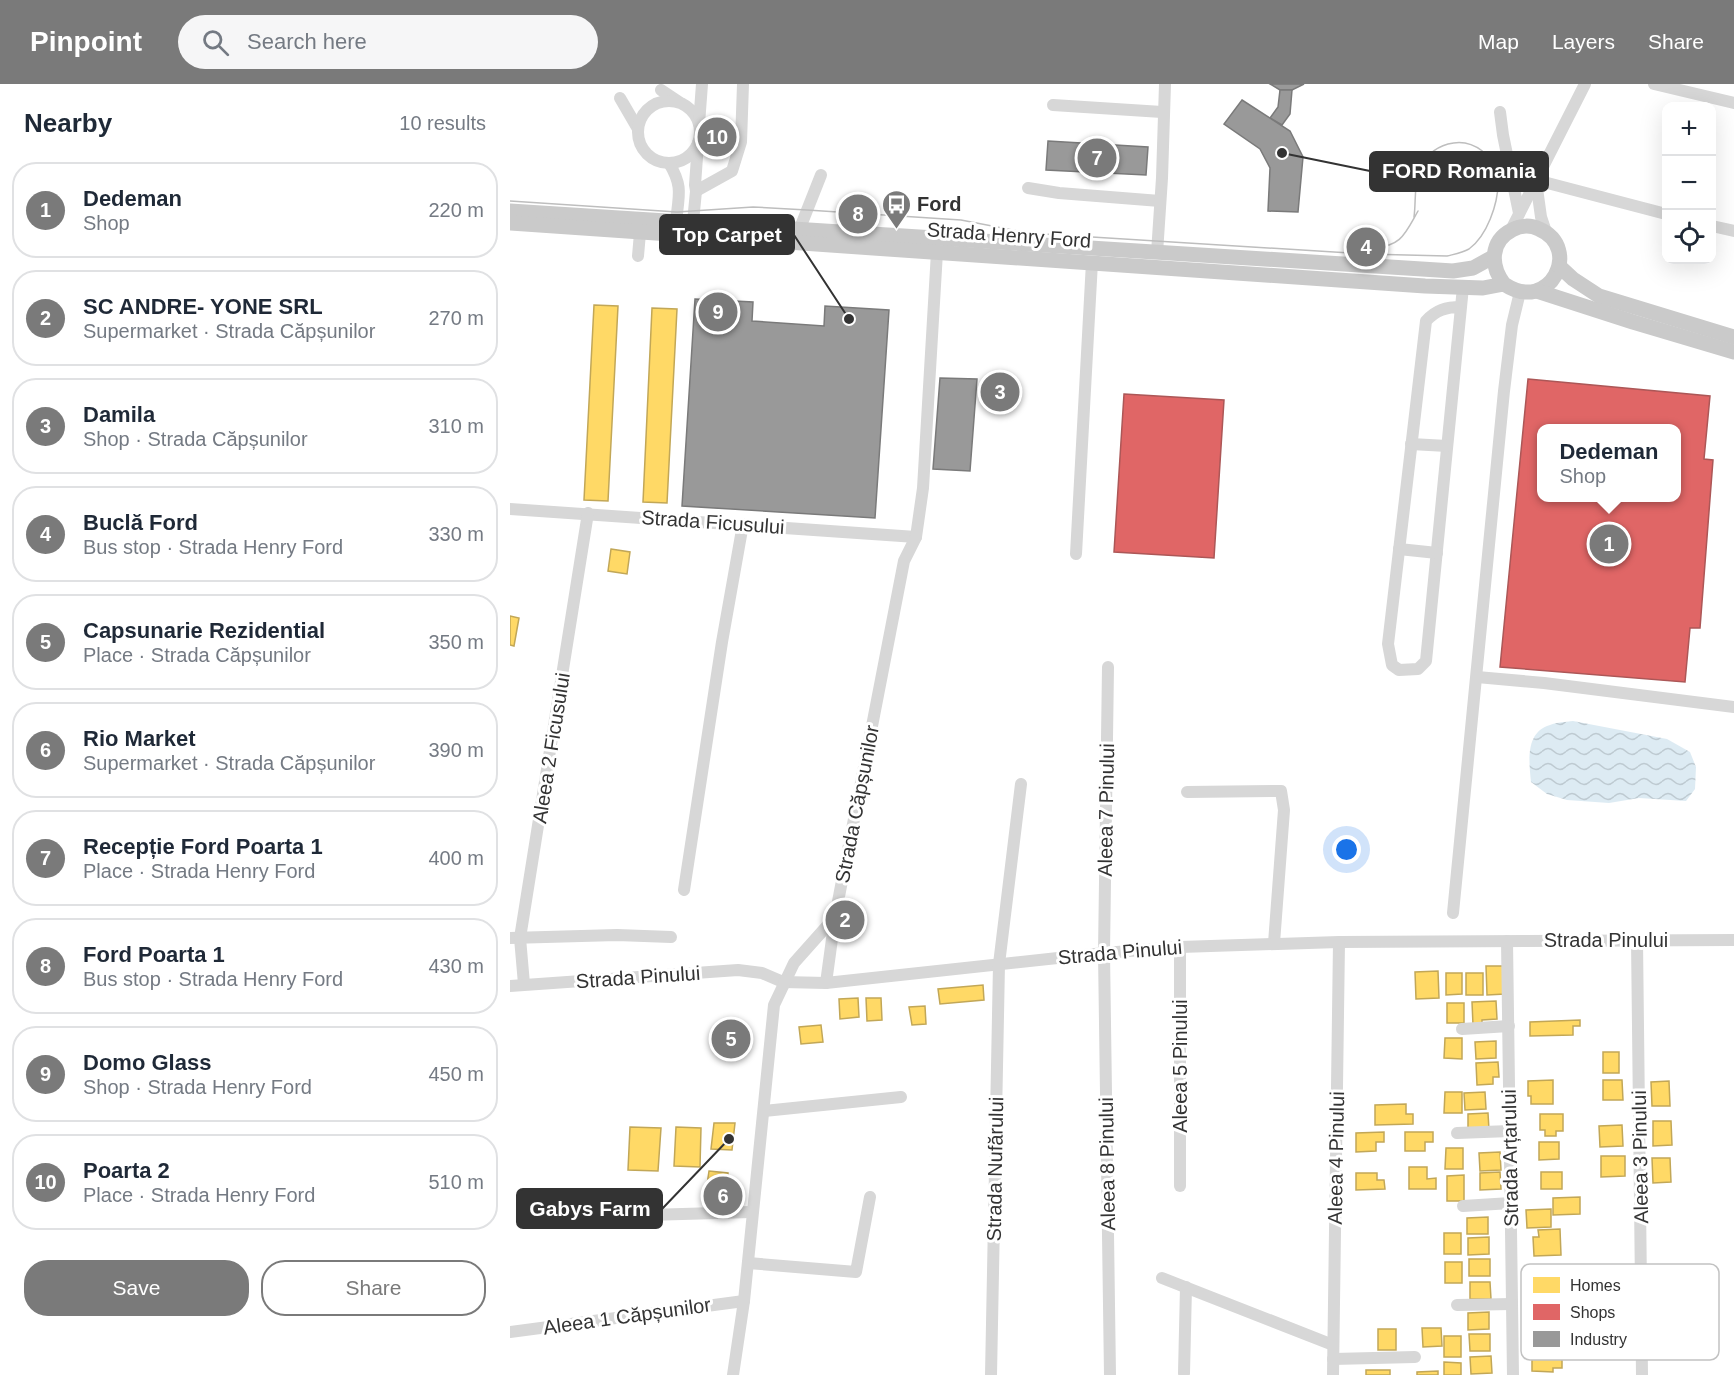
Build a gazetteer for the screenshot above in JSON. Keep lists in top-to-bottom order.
{
  "streets": {
    "main road": ["Strada Henry Ford"],
    "street": [
      "Strada Ficusului",
      "Aleea 2 Ficusului",
      "Strada Căpșunilor",
      "Aleea 7 Pinului",
      "Strada Pinului",
      "Aleea 5 Pinului",
      "Aleea 3 Pinului",
      "Aleea 4 Pinului",
      "Strada Arțarului",
      "Aleea 8 Pinului",
      "Strada Nufărului",
      "Aleea 1 Căpșunilor"
    ]
  },
  "crossings": [
    ["Strada Henry Ford", "Strada Căpșunilor"],
    ["Strada Ficusului", "Aleea 2 Ficusului"],
    ["Strada Ficusului", "Strada Căpșunilor"],
    ["Aleea 2 Ficusului", "Strada Pinului"],
    ["Strada Căpșunilor", "Strada Pinului"],
    ["Aleea 7 Pinului", "Strada Pinului"],
    ["Aleea 7 Pinului", "Aleea 8 Pinului"],
    ["Strada Pinului", "Aleea 5 Pinului"],
    ["Strada Pinului", "Aleea 3 Pinului"],
    ["Strada Pinului", "Aleea 4 Pinului"],
    ["Strada Pinului", "Strada Arțarului"],
    ["Strada Pinului", "Aleea 8 Pinului"],
    ["Strada Pinului", "Strada Nufărului"]
  ],
  "places": {
    "other": ["FORD Romania", "Top Carpet", "Gabys Farm"],
    "bus stop": ["Ford"]
  },
  "legend": ["Homes", "Shops", "Industry"],
  "page": {
    "header": "Pinpoint",
    "search": "Search here",
    "nav": ["Map", "Layers", "Share"],
    "heading": ["Nearby", "10 results"],
    "map_buttons": ["+", "−"],
    "pins": [
      "10",
      "7",
      "8",
      "4",
      "9",
      "3",
      "1",
      "2",
      "5",
      "6"
    ],
    "list": [
      {
        "mark": "1",
        "name": "Dedeman",
        "note": "Shop",
        "value": "220 m"
      },
      {
        "mark": "2",
        "name": "SC ANDRE- YONE SRL",
        "note": "Supermarket · Strada Căpșunilor",
        "value": "270 m"
      },
      {
        "mark": "3",
        "name": "Damila",
        "note": "Shop · Strada Căpșunilor",
        "value": "310 m"
      },
      {
        "mark": "4",
        "name": "Buclă Ford",
        "note": "Bus stop · Strada Henry Ford",
        "value": "330 m"
      },
      {
        "mark": "5",
        "name": "Capsunarie Rezidential",
        "note": "Place · Strada Căpșunilor",
        "value": "350 m"
      },
      {
        "mark": "6",
        "name": "Rio Market",
        "note": "Supermarket · Strada Căpșunilor",
        "value": "390 m"
      },
      {
        "mark": "7",
        "name": "Recepție Ford Poarta 1",
        "note": "Place · Strada Henry Ford",
        "value": "400 m"
      },
      {
        "mark": "8",
        "name": "Ford Poarta 1",
        "note": "Bus stop · Strada Henry Ford",
        "value": "430 m"
      },
      {
        "mark": "9",
        "name": "Domo Glass",
        "note": "Shop · Strada Henry Ford",
        "value": "450 m"
      },
      {
        "mark": "10",
        "name": "Poarta 2",
        "note": "Place · Strada Henry Ford",
        "value": "510 m"
      }
    ],
    "popup": ["Dedeman", "Shop"],
    "buttons": ["Save", "Share"]
  }
}
